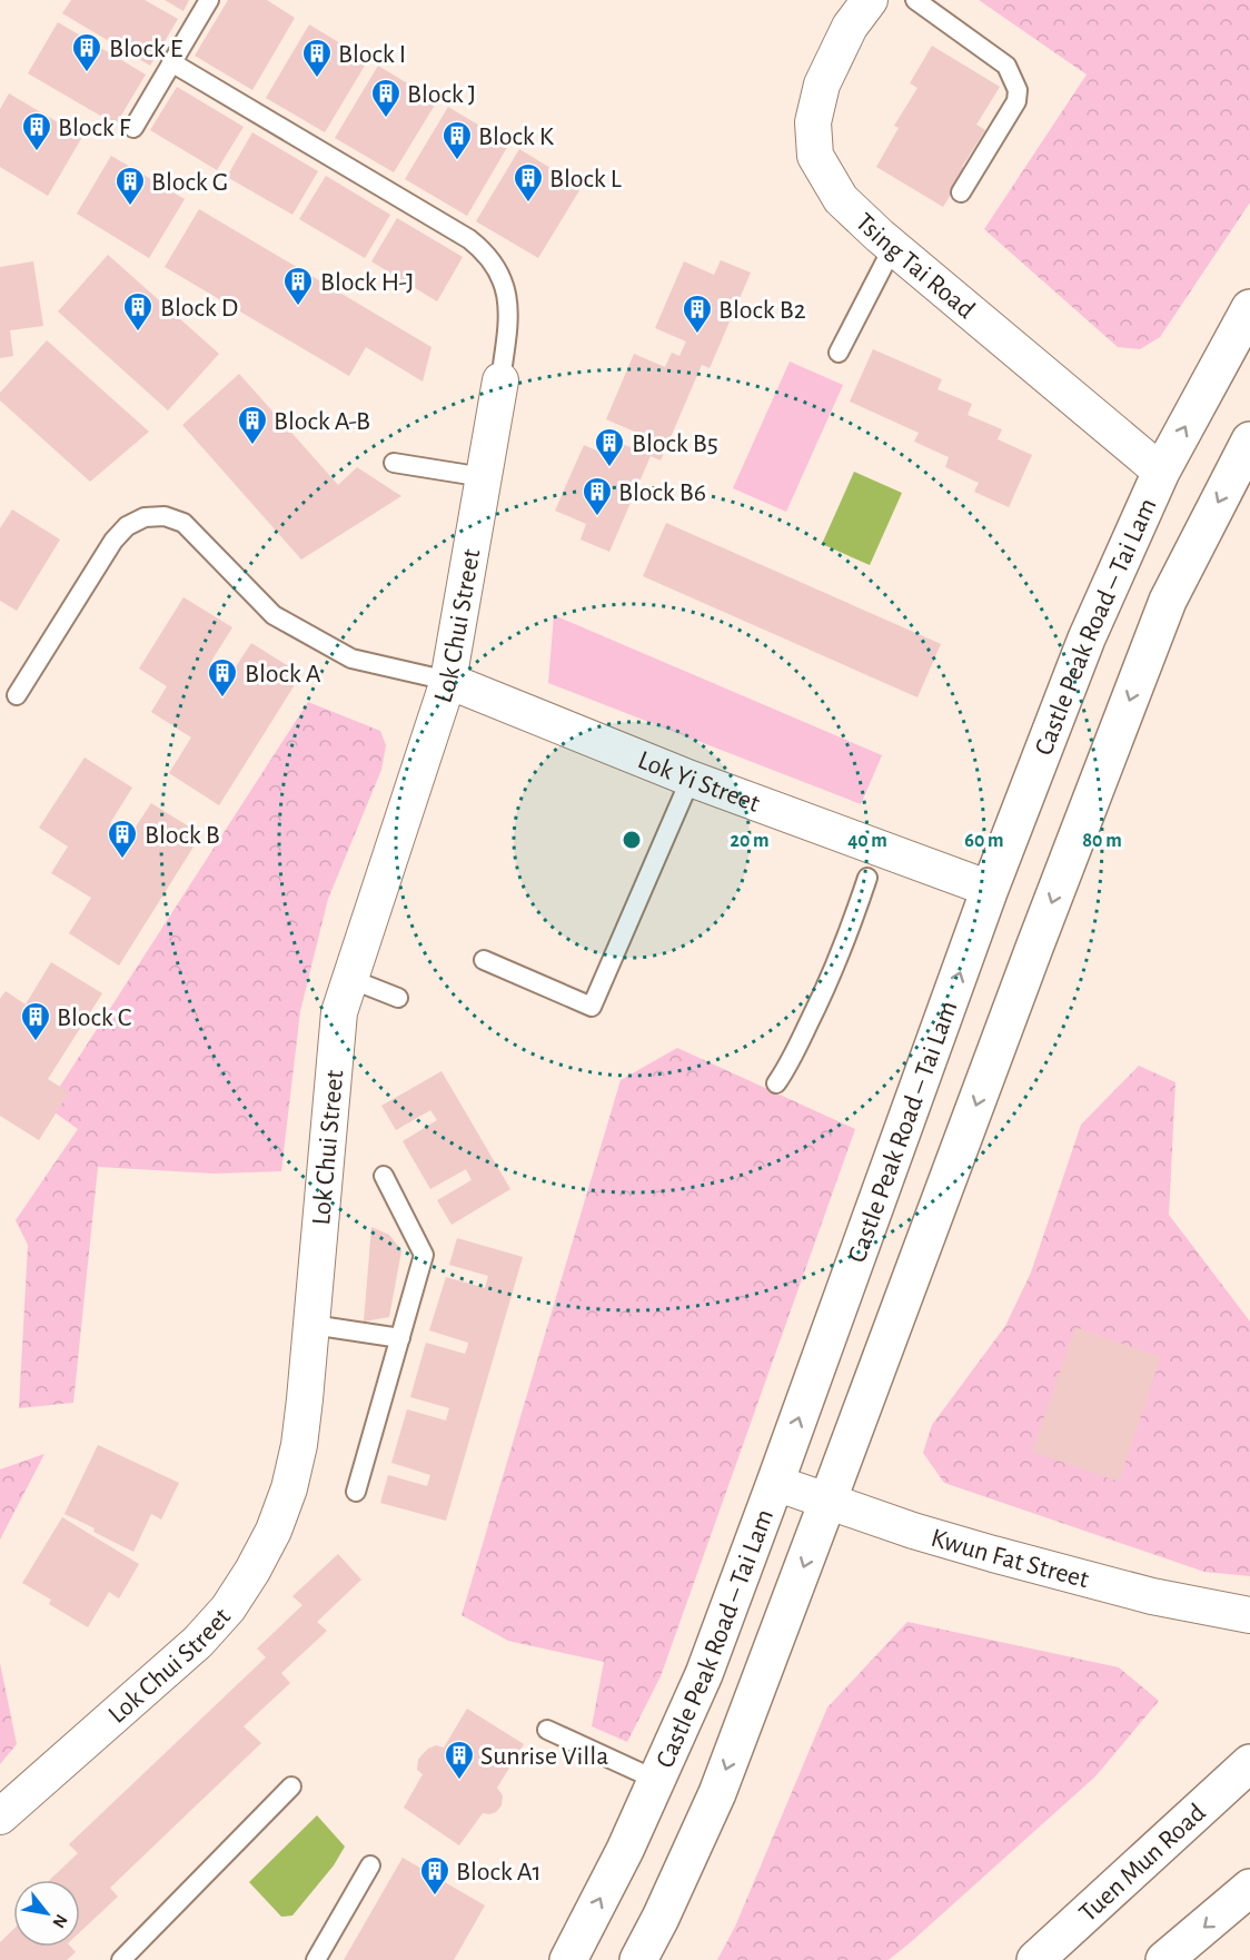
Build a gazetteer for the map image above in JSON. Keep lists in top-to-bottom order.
{
  "streets": {
    "main road": ["Castle Peak Road – Tai Lam", "Tuen Mun Road"],
    "street": [
      "Tsing Tai Road",
      "Lok Chui Street",
      "Lok Yi Street",
      "Kwun Fat Street"
    ]
  },
  "crossings": [
    ["Tsing Tai Road", "Castle Peak Road – Tai Lam"],
    ["Lok Chui Street", "Lok Yi Street"],
    ["Castle Peak Road – Tai Lam", "Lok Yi Street"],
    ["Castle Peak Road – Tai Lam", "Kwun Fat Street"]
  ],
  "places": {
    "building": [
      "Block E",
      "Block I",
      "Block J",
      "Block F",
      "Block K",
      "Block L",
      "Block G",
      "Block H-J",
      "Block D",
      "Block B2",
      "Block A-B",
      "Block B5",
      "Block B6",
      "Block A",
      "Block B",
      "Block C",
      "Sunrise Villa",
      "Block A1"
    ]
  },
  "north": "bottom right",
  "rings": [
    "20 m",
    "40 m",
    "60 m",
    "80 m"
  ]
}
